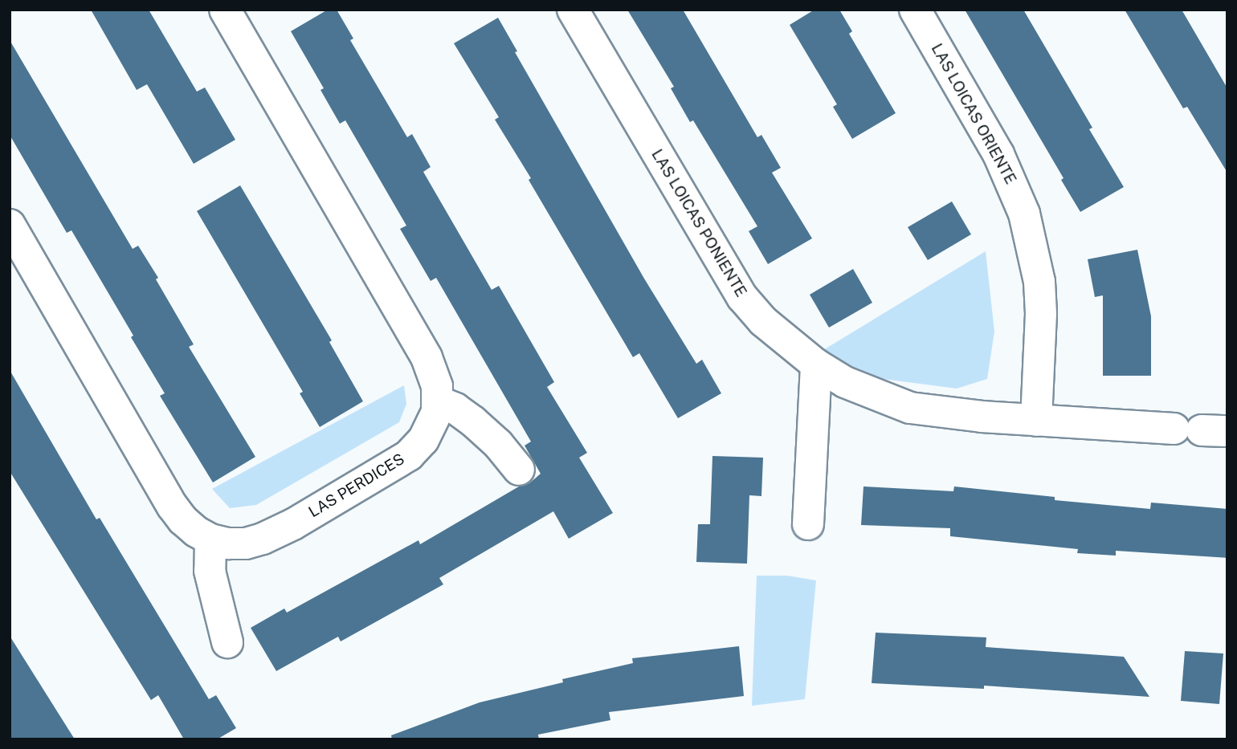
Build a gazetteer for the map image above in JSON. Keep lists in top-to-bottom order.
{
  "streets": {
    "street": ["LAS LOICAS ORIENTE", "LAS LOICAS PONIENTE", "LAS PERDICES"]
  },
  "crossings": [
    ["LAS LOICAS ORIENTE", "LAS LOICAS PONIENTE"]
  ]
}
